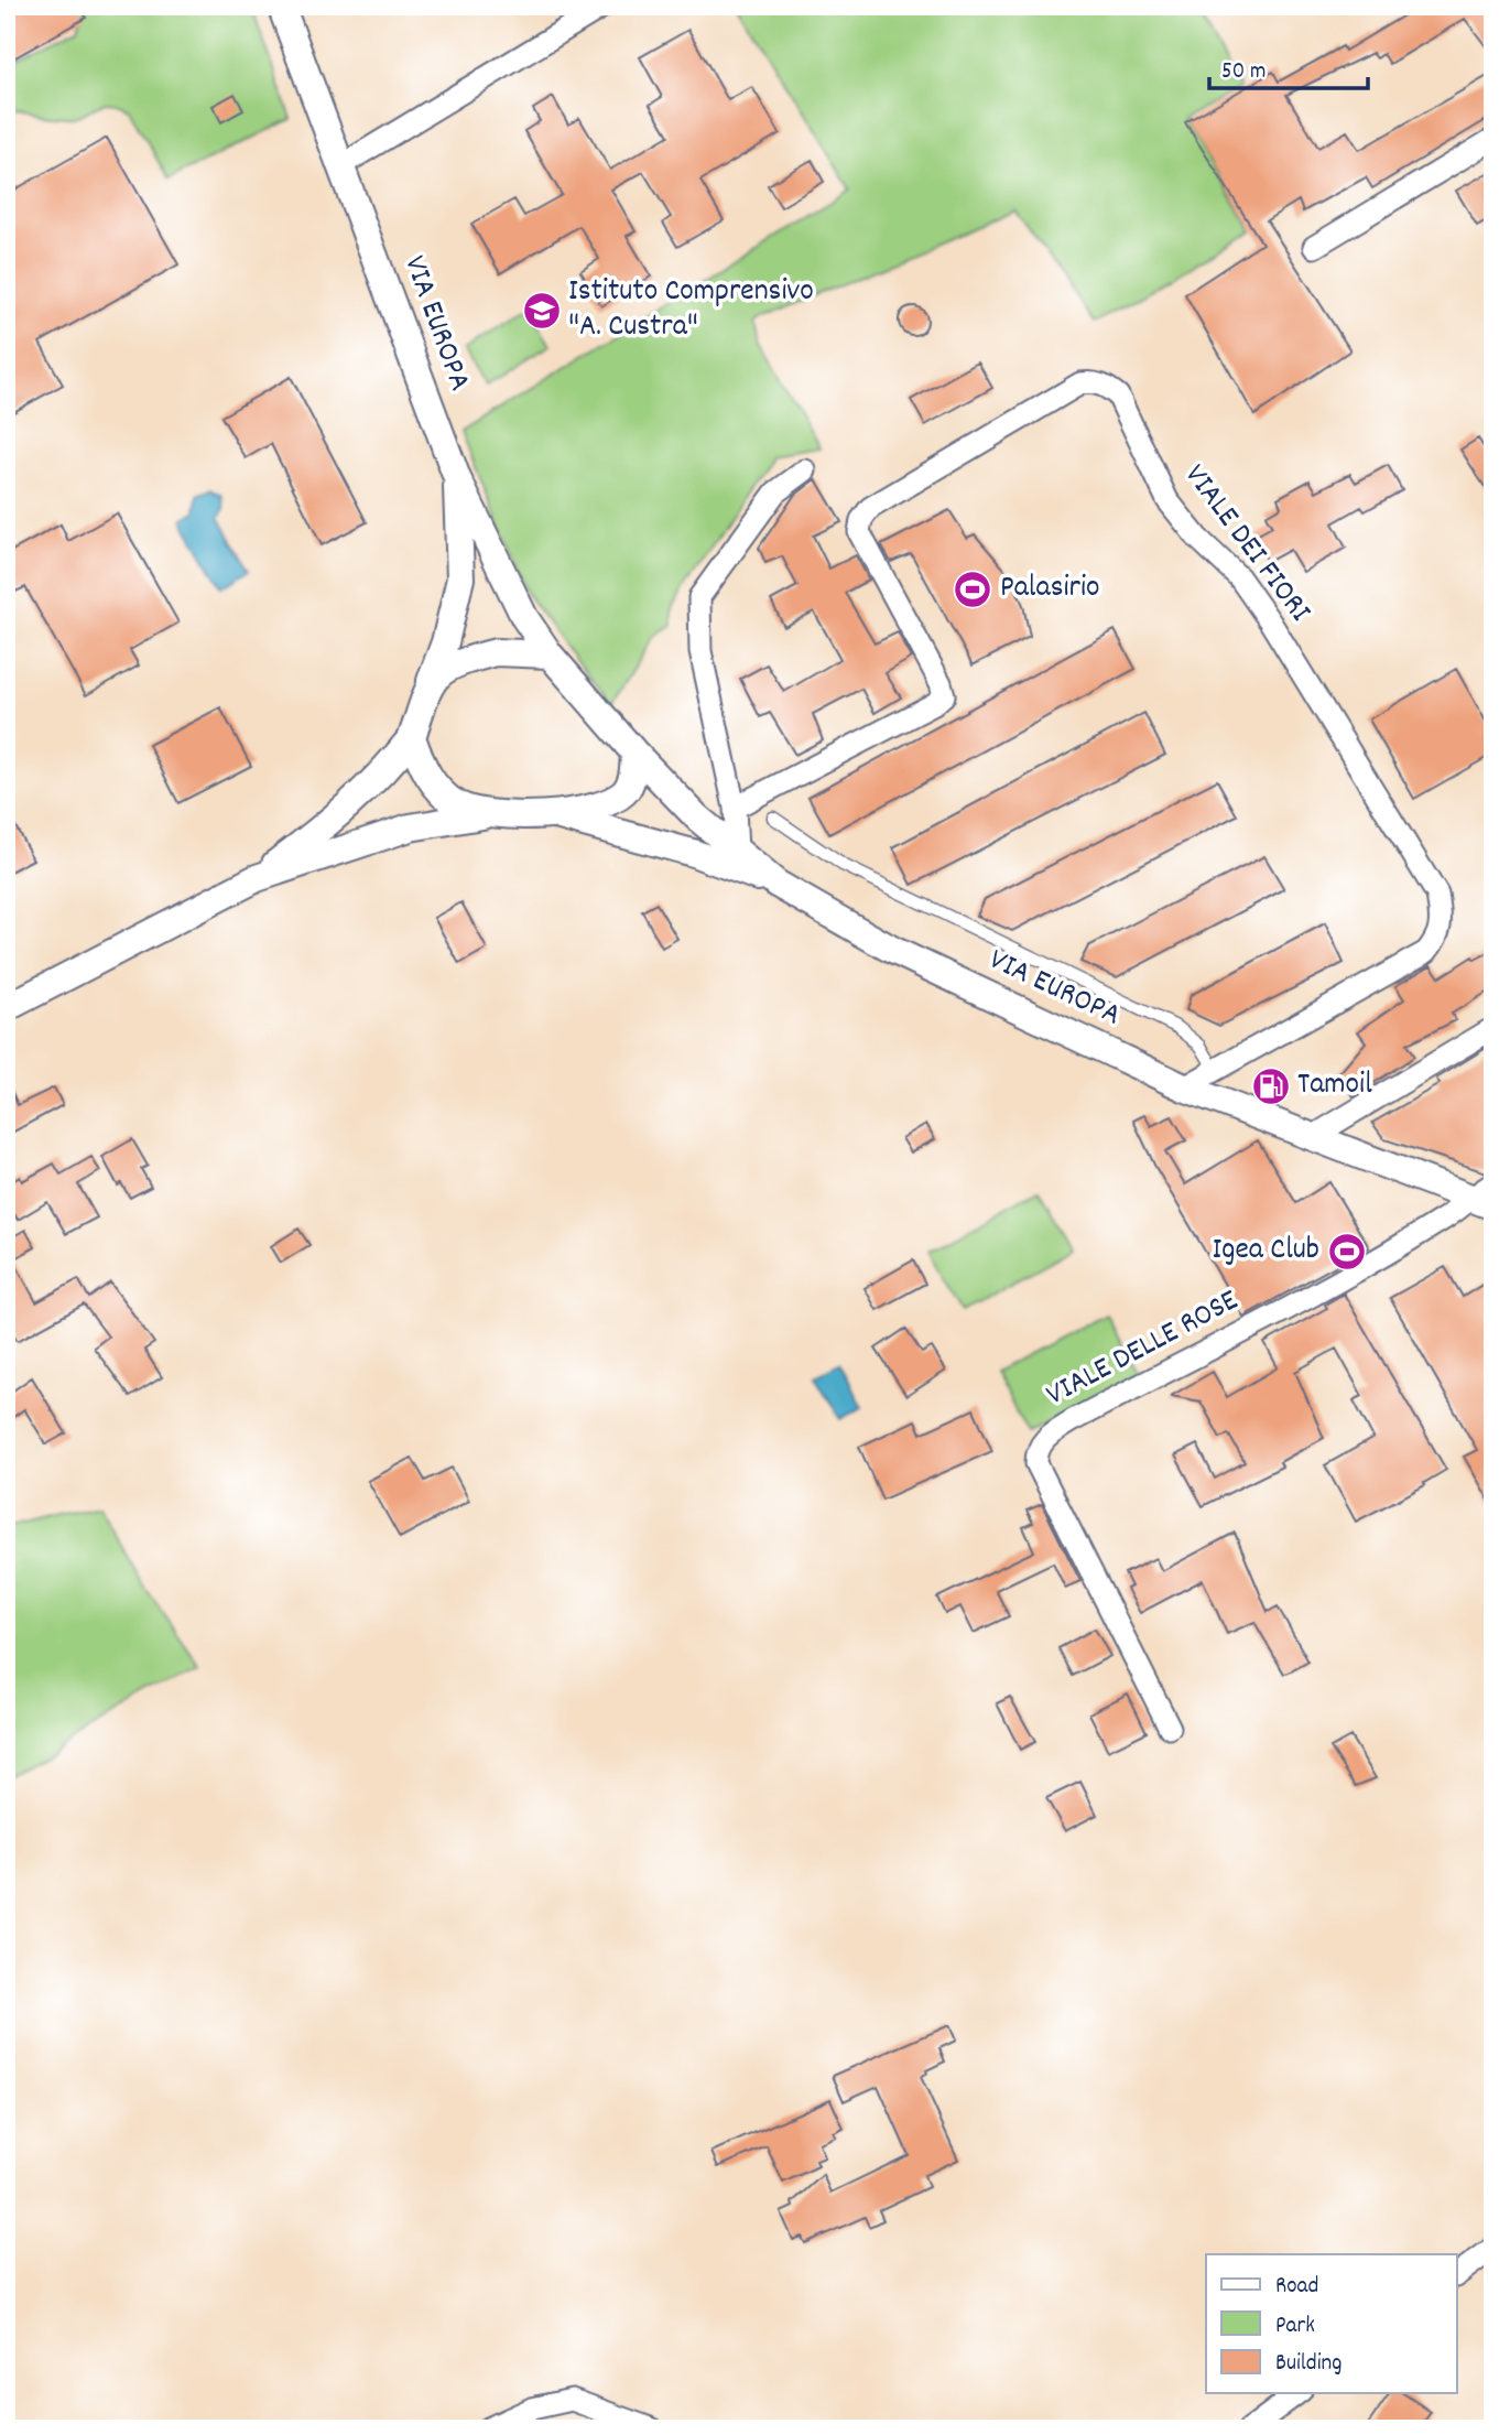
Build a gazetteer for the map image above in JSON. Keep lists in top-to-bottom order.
{
  "streets": {
    "street": ["VIA EUROPA", "VIALE DEI FIORI", "VIALE DELLE ROSE"]
  },
  "crossings": [
    ["VIA EUROPA", "VIALE DEI FIORI"],
    ["VIA EUROPA", "VIALE DELLE ROSE"]
  ],
  "places": {
    "school or university": ["Istituto Comprensivo \"A. Custra\""],
    "sports": ["Palasirio", "Igea Club"],
    "fuel station": ["Tamoil"]
  },
  "legend": ["Road", "Park", "Building"],
  "scale_bar": "50 m"
}
